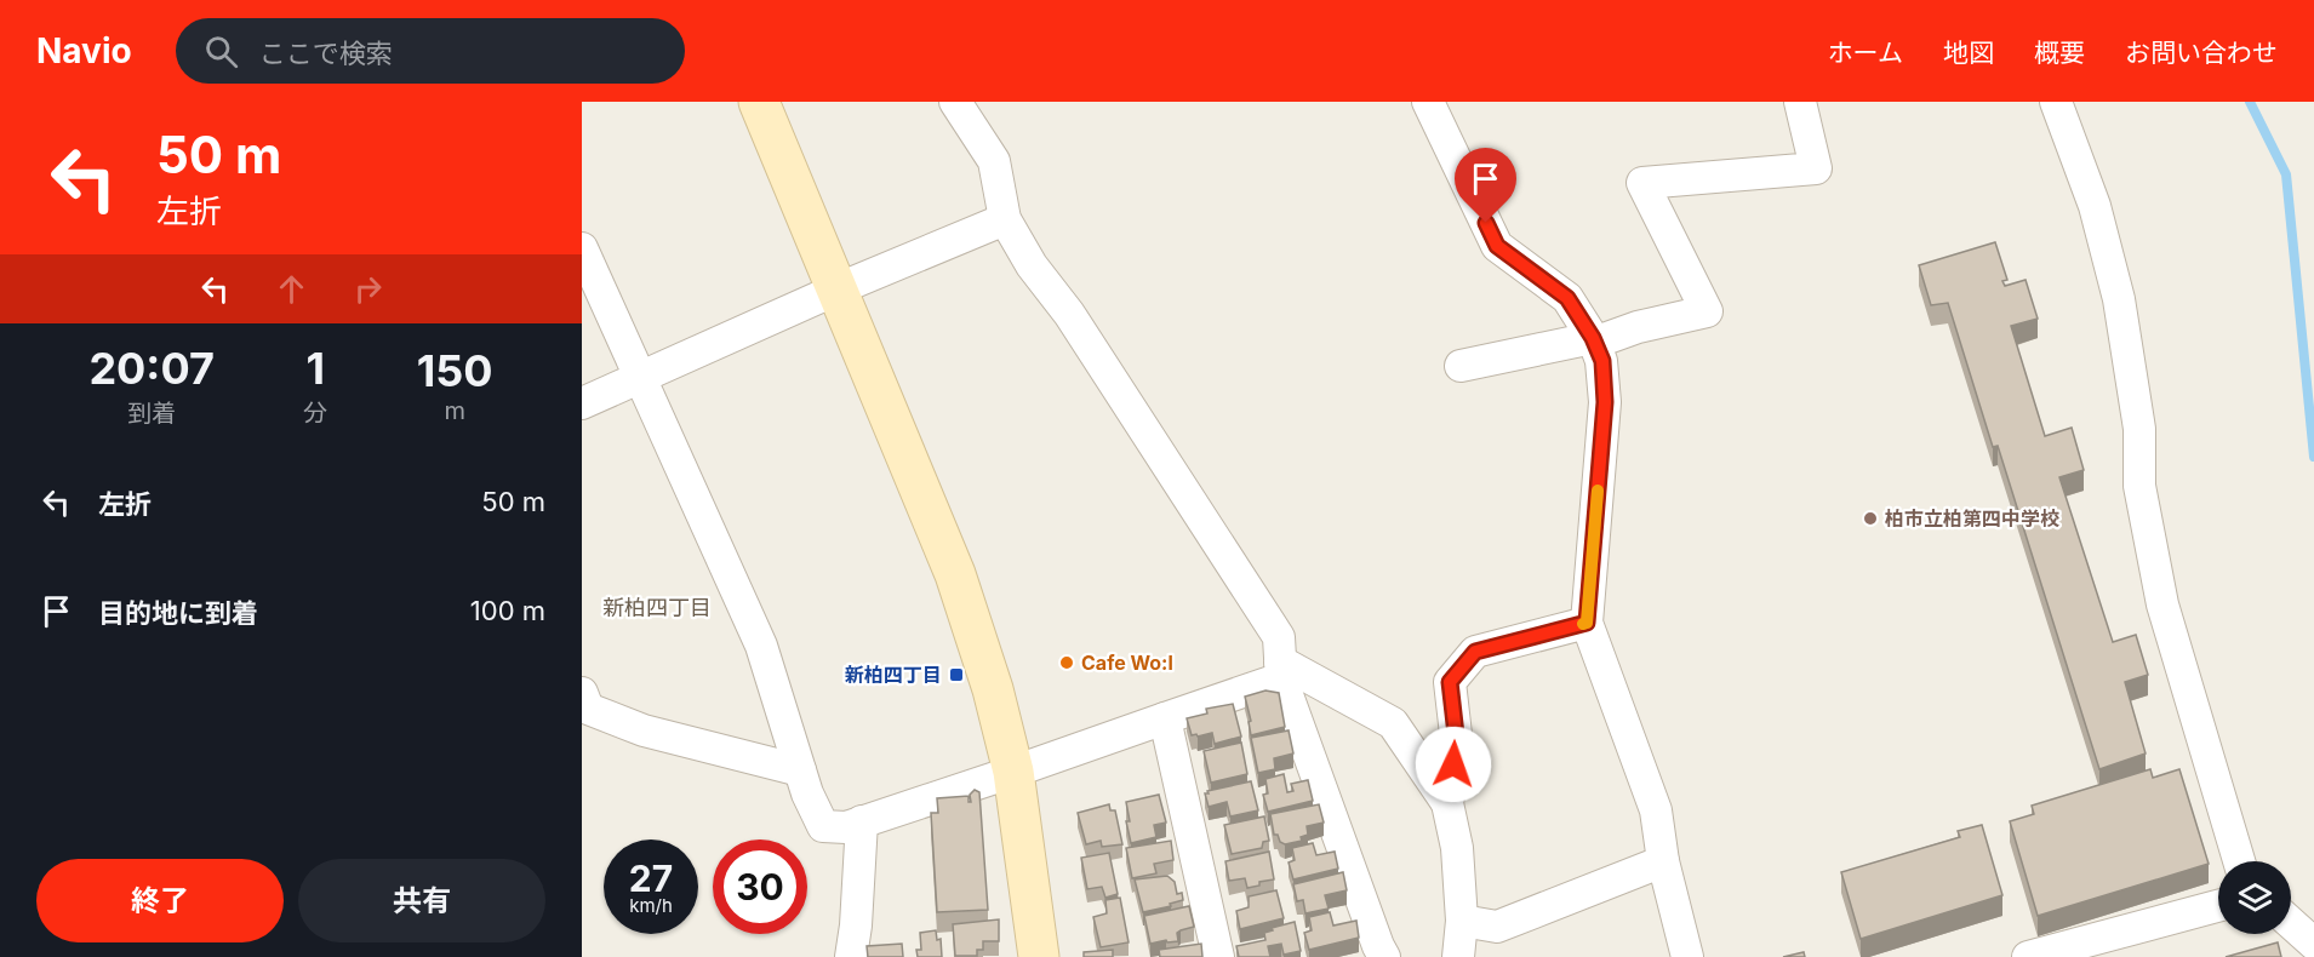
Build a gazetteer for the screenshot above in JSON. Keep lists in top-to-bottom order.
{
  "districts": ["新柏四丁目"],
  "places": {
    "other": ["柏市立柏第四中学校", "Cafe Wo:l"],
    "transit": ["新柏四丁目"]
  },
  "page": {
    "header": "Navio",
    "search": "ここで検索",
    "nav": [
      "ホーム",
      "地図",
      "概要",
      "お問い合わせ"
    ],
    "turn": ["50 m", "左折"],
    "eta": [
      "20:07",
      "到着",
      "1",
      "分",
      "150",
      "m"
    ],
    "list": [
      {
        "name": "左折",
        "value": "50 m"
      },
      {
        "name": "目的地に到着",
        "value": "100 m"
      }
    ],
    "speed": "27 km/h",
    "limit": "30",
    "buttons": ["終了", "共有"]
  }
}
